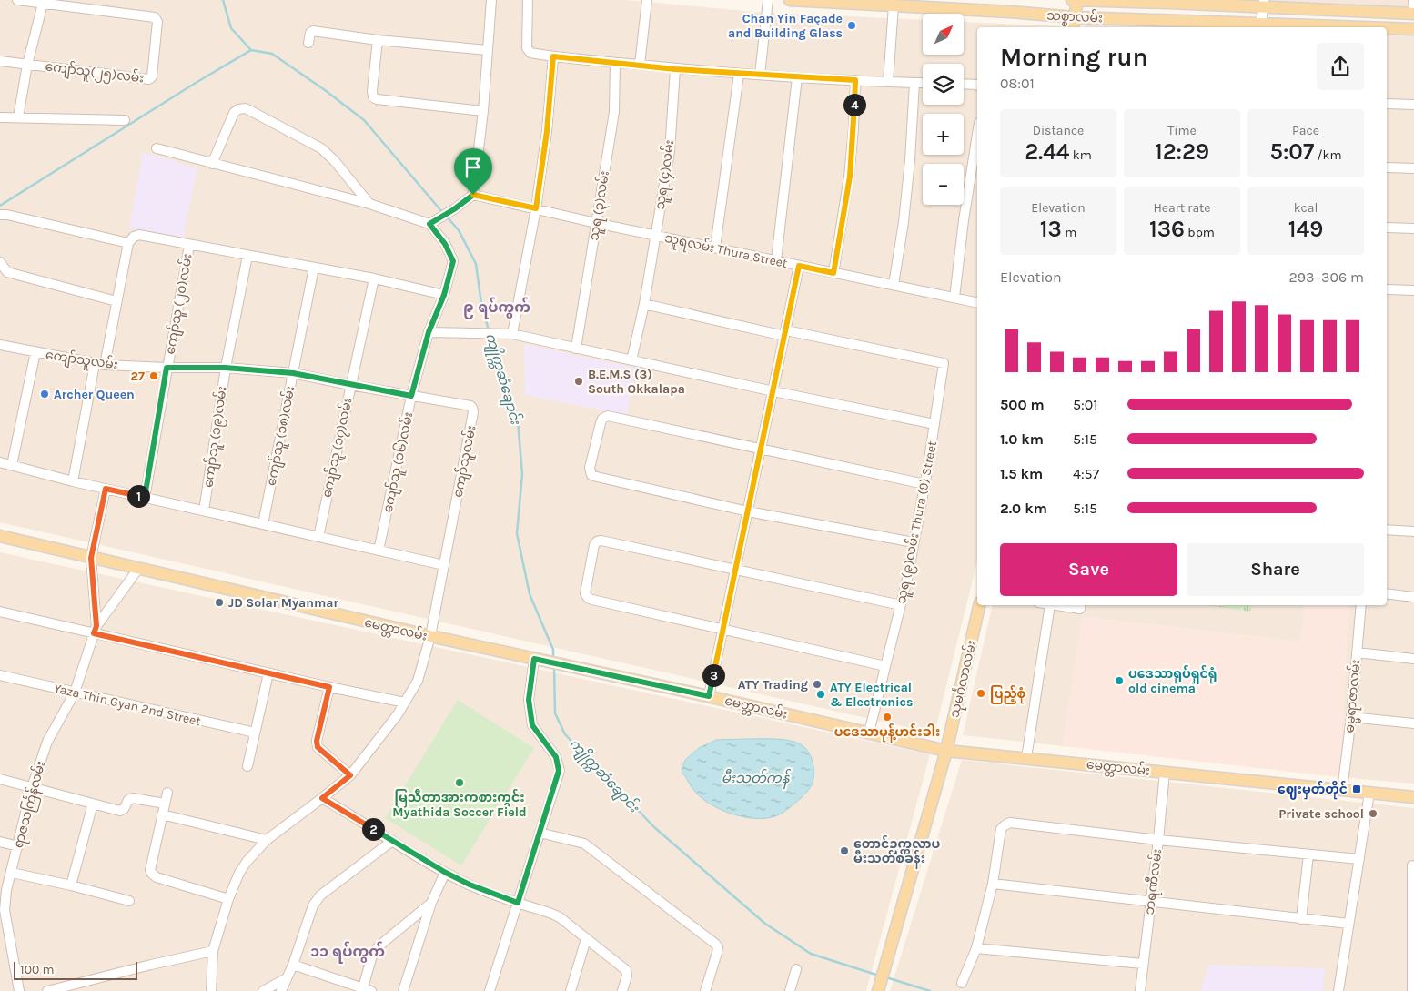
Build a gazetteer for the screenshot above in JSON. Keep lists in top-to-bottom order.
{
  "streets": {
    "main road": ["သစ္စာလမ်း", "မေတ္တာလမ်း", "သုမင်္ဂလာလမ်း"],
    "street": [
      "ကျော်သူ(၂၅)လမ်း",
      "သူရ (၄)လမ်း",
      "သူရ (၃)လမ်း",
      "သူရလမ်း Thura Street",
      "ကျော်သူ (၂၀)လမ်း",
      "ကျော်သူလမ်း",
      "ကျော်သူ (၁၈)လမ်း",
      "ကျော်သူ (၁၉)လမ်း",
      "ကျော်သူ (၁၇)လမ်း",
      "ကျော်သူ (၁၆)လမ်း",
      "သူရ (၉)လမ်း Thura (9) Street",
      "ဓမ္မရာဇာလမ်း",
      "Yaza Thin Gyan 2nd Street",
      "ရာဇသင်္ကြန်လမ်း",
      "ဘရဏီလမ်း"
    ]
  },
  "crossings": [
    ["သူရ (၄)လမ်း", "သူရလမ်း Thura Street"],
    ["သူရ (၃)လမ်း", "သူရလမ်း Thura Street"],
    ["ကျော်သူ (၂၀)လမ်း", "ကျော်သူလမ်း"],
    ["ကျော်သူလမ်း", "ကျော်သူ (၁၈)လမ်း"],
    ["ကျော်သူလမ်း", "ကျော်သူ (၁၉)လမ်း"],
    ["ကျော်သူလမ်း", "ကျော်သူ (၁၇)လမ်း"],
    ["ကျော်သူလမ်း", "ကျော်သူ (၁၆)လမ်း"],
    ["ကျော်သူလမ်း", "မေတ္တာလမ်း"],
    ["သူရ (၉)လမ်း Thura (9) Street", "မေတ္တာလမ်း"],
    ["မေတ္တာလမ်း", "သုမင်္ဂလာလမ်း"],
    ["မေတ္တာလမ်း", "ဓမ္မရာဇာလမ်း"],
    ["မေတ္တာလမ်း", "ဘရဏီလမ်း"],
    ["Yaza Thin Gyan 2nd Street", "ရာဇသင်္ကြန်လမ်း"]
  ],
  "districts": ["၉ ရပ်ကွက်", "၁၁ ရပ်ကွက်"],
  "water": ["ကျိုက္ကဆံချောင်း", "မီးသတ်ကန်"],
  "places": {
    "other": [
      "Chan Yin Façade and Building Glass",
      "27",
      "B.E.M.S (3) South Okkalapa",
      "Archer Queen",
      "JD Solar Myanmar",
      "ပဒေသာရုပ်ရှင်ရုံ old cinema",
      "ATY Trading",
      "ပြည့်စုံ",
      "ATY Electrical & Electronics",
      "ပဒေသာမုန့်ဟင်းခါး",
      "မြသီတာအားကစားကွင်း Myathida Soccer Field",
      "Private school",
      "တောင်ဥက္ကလာပ မီးသတ်စခန်း"
    ],
    "transit": ["ဈေးမှတ်တိုင်"]
  },
  "scale_bar": "100 m",
  "north": "top right",
  "page": {
    "map_buttons": ["+", "−"],
    "heading": ["Morning run", "08:01"],
    "pins": [
      "4",
      "1",
      "3",
      "2"
    ],
    "stats": [
      ["Distance", "2.44 km"],
      ["Time", "12:29"],
      ["Pace", "5:07 /km"],
      ["Elevation", "13 m"],
      ["Heart rate", "136 bpm"],
      ["kcal", "149"]
    ],
    "chart": ["Elevation", "293–306 m"],
    "list": [
      {
        "name": "500 m",
        "note": "5:01"
      },
      {
        "name": "1.0 km",
        "note": "5:15"
      },
      {
        "name": "1.5 km",
        "note": "4:57"
      },
      {
        "name": "2.0 km",
        "note": "5:15"
      }
    ],
    "buttons": ["Save", "Share"],
    "scale": "100 m"
  }
}
